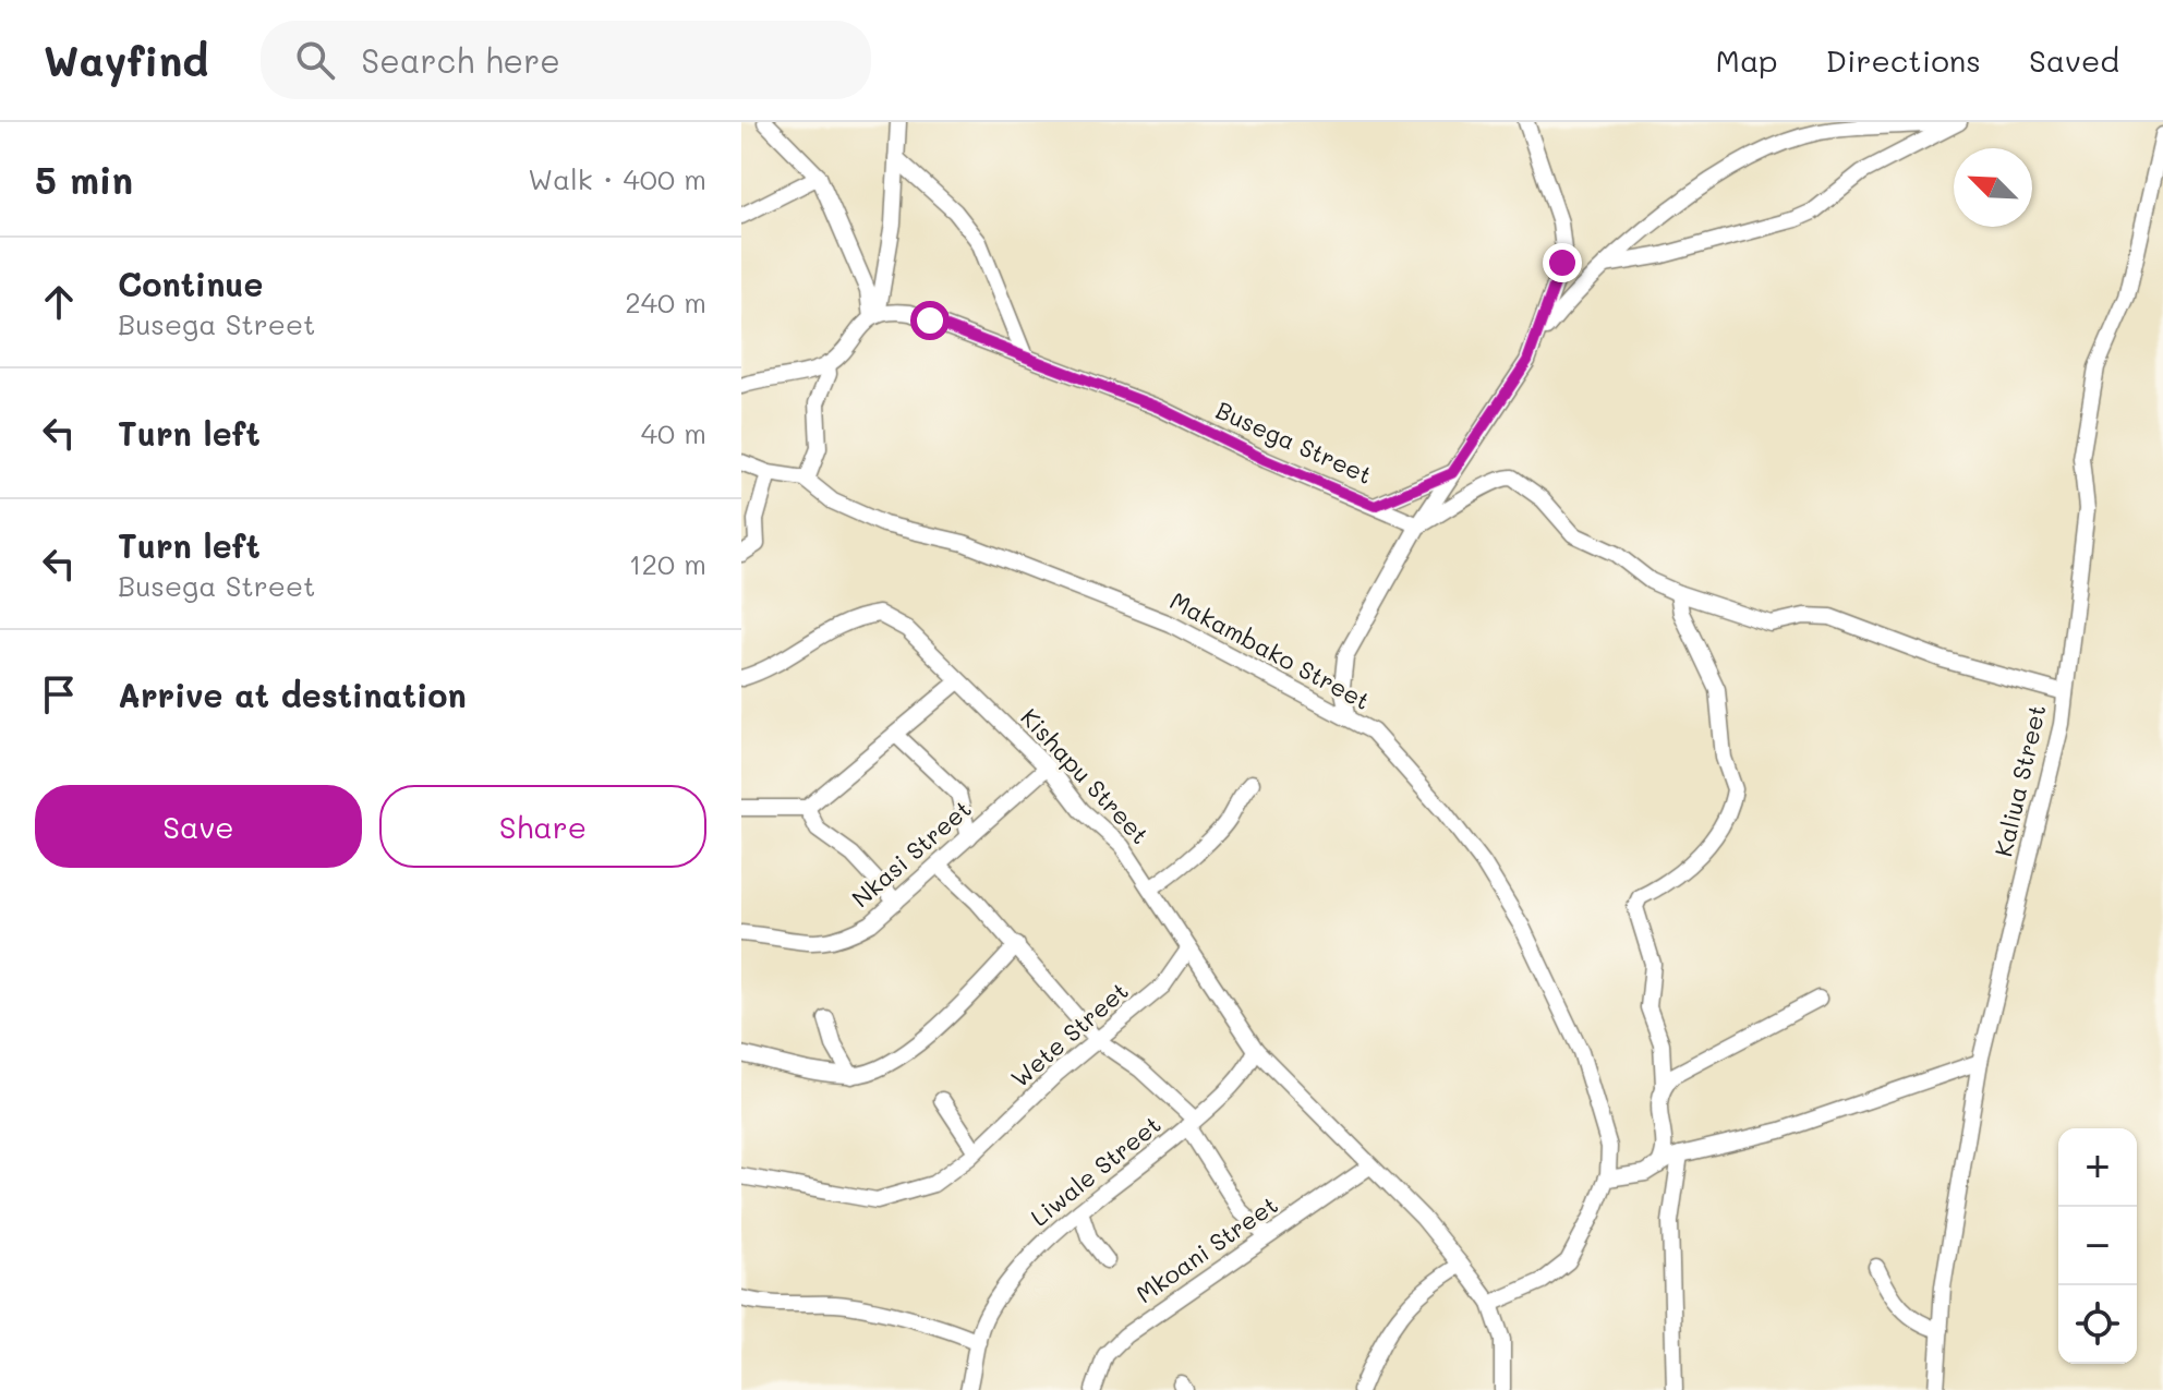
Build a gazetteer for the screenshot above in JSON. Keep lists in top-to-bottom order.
{
  "streets": {
    "street": [
      "Busega Street",
      "Makambako Street",
      "Kishapu Street",
      "Kaliua Street",
      "Nkasi Street",
      "Wete Street",
      "Liwale Street",
      "Mkoani Street"
    ]
  },
  "crossings": [
    ["Makambako Street", "Kishapu Street"],
    ["Kishapu Street", "Nkasi Street"],
    ["Kishapu Street", "Wete Street"],
    ["Kishapu Street", "Liwale Street"],
    ["Kishapu Street", "Mkoani Street"]
  ],
  "north": "top left",
  "page": {
    "header": "Wayfind",
    "search": "Search here",
    "nav": ["Map", "Directions", "Saved"],
    "heading": ["5 min", "Walk · 400 m"],
    "list": [
      ["Continue", "Busega Street", "240 m"],
      ["Turn left", "40 m"],
      ["Turn left", "Busega Street", "120 m"],
      "Arrive at destination"
    ],
    "buttons": ["Save", "Share"],
    "map_buttons": ["+", "−"]
  }
}
